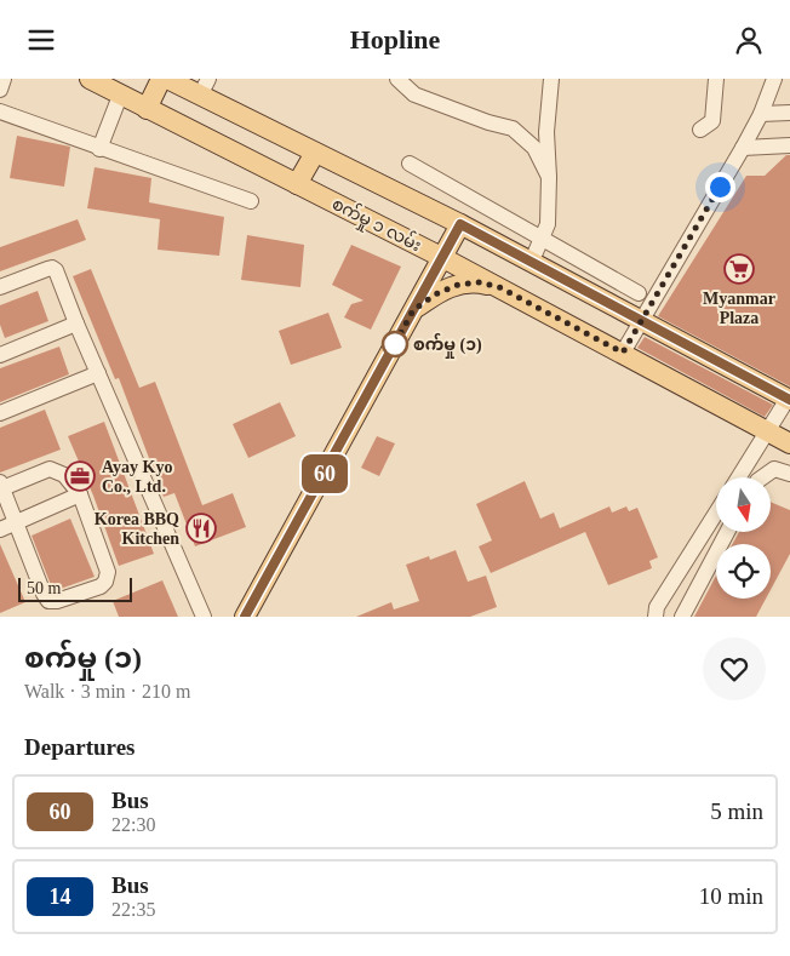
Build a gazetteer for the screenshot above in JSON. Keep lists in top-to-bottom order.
{
  "streets": {
    "main road": ["စက်မှု ၁ လမ်း"]
  },
  "places": {
    "supermarket": ["Myanmar Plaza"],
    "other": ["စက်မှု (၁)"],
    "office": ["Ayay Kyo Co., Ltd."],
    "restaurant": ["Korea BBQ Kitchen"]
  },
  "lines": ["bus line 60"],
  "scale_bar": "50 m",
  "north": "bottom",
  "page": {
    "header": "Hopline",
    "on_map": "60",
    "scale": "50 m",
    "heading": [
      ["စက်မှု (၁)", "Walk · 3 min · 210 m"],
      "Departures"
    ],
    "list": [
      {
        "mark": "60",
        "name": "Bus",
        "note": "22:30",
        "value": "5 min"
      },
      {
        "mark": "14",
        "name": "Bus",
        "note": "22:35",
        "value": "10 min"
      }
    ]
  }
}
